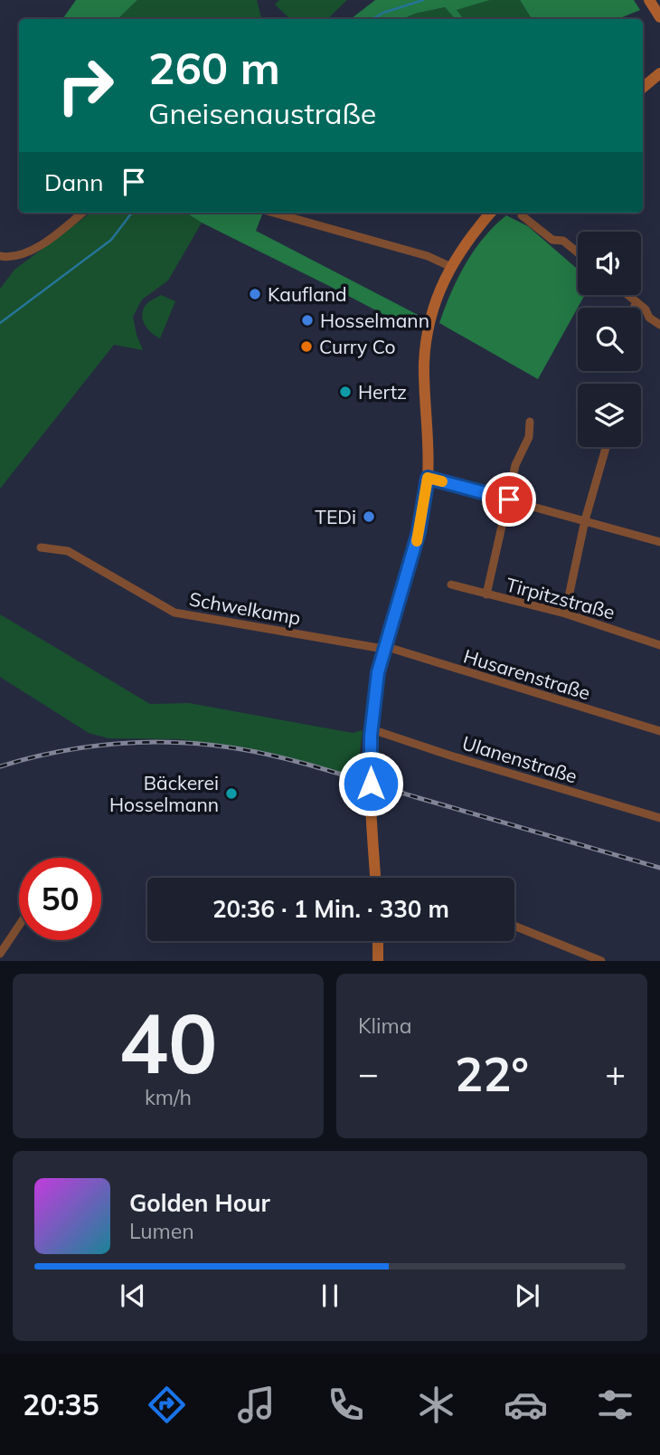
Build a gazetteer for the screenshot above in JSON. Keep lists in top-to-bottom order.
{
  "streets": {
    "street": [
      "Tirpitzstraße",
      "Schwelkamp",
      "Husarenstraße",
      "Ulanenstraße"
    ]
  },
  "crossings": [
    ["Schwelkamp", "Husarenstraße"]
  ],
  "places": [
    "Kaufland",
    "Hosselmann",
    "Curry Co",
    "Hertz",
    "TEDi",
    "Bäckerei Hosselmann"
  ],
  "page": {
    "turn": ["260 m", "Gneisenaustraße"],
    "then": "Dann",
    "limit": "50",
    "trip": "20:36 · 1 Min. · 330 m",
    "tile": [
      ["40", "km/h"],
      "Klima"
    ],
    "heat": ["−", "22°", "+"],
    "song": ["Golden Hour", "Lumen"],
    "tabs": "20:35"
  }
}
